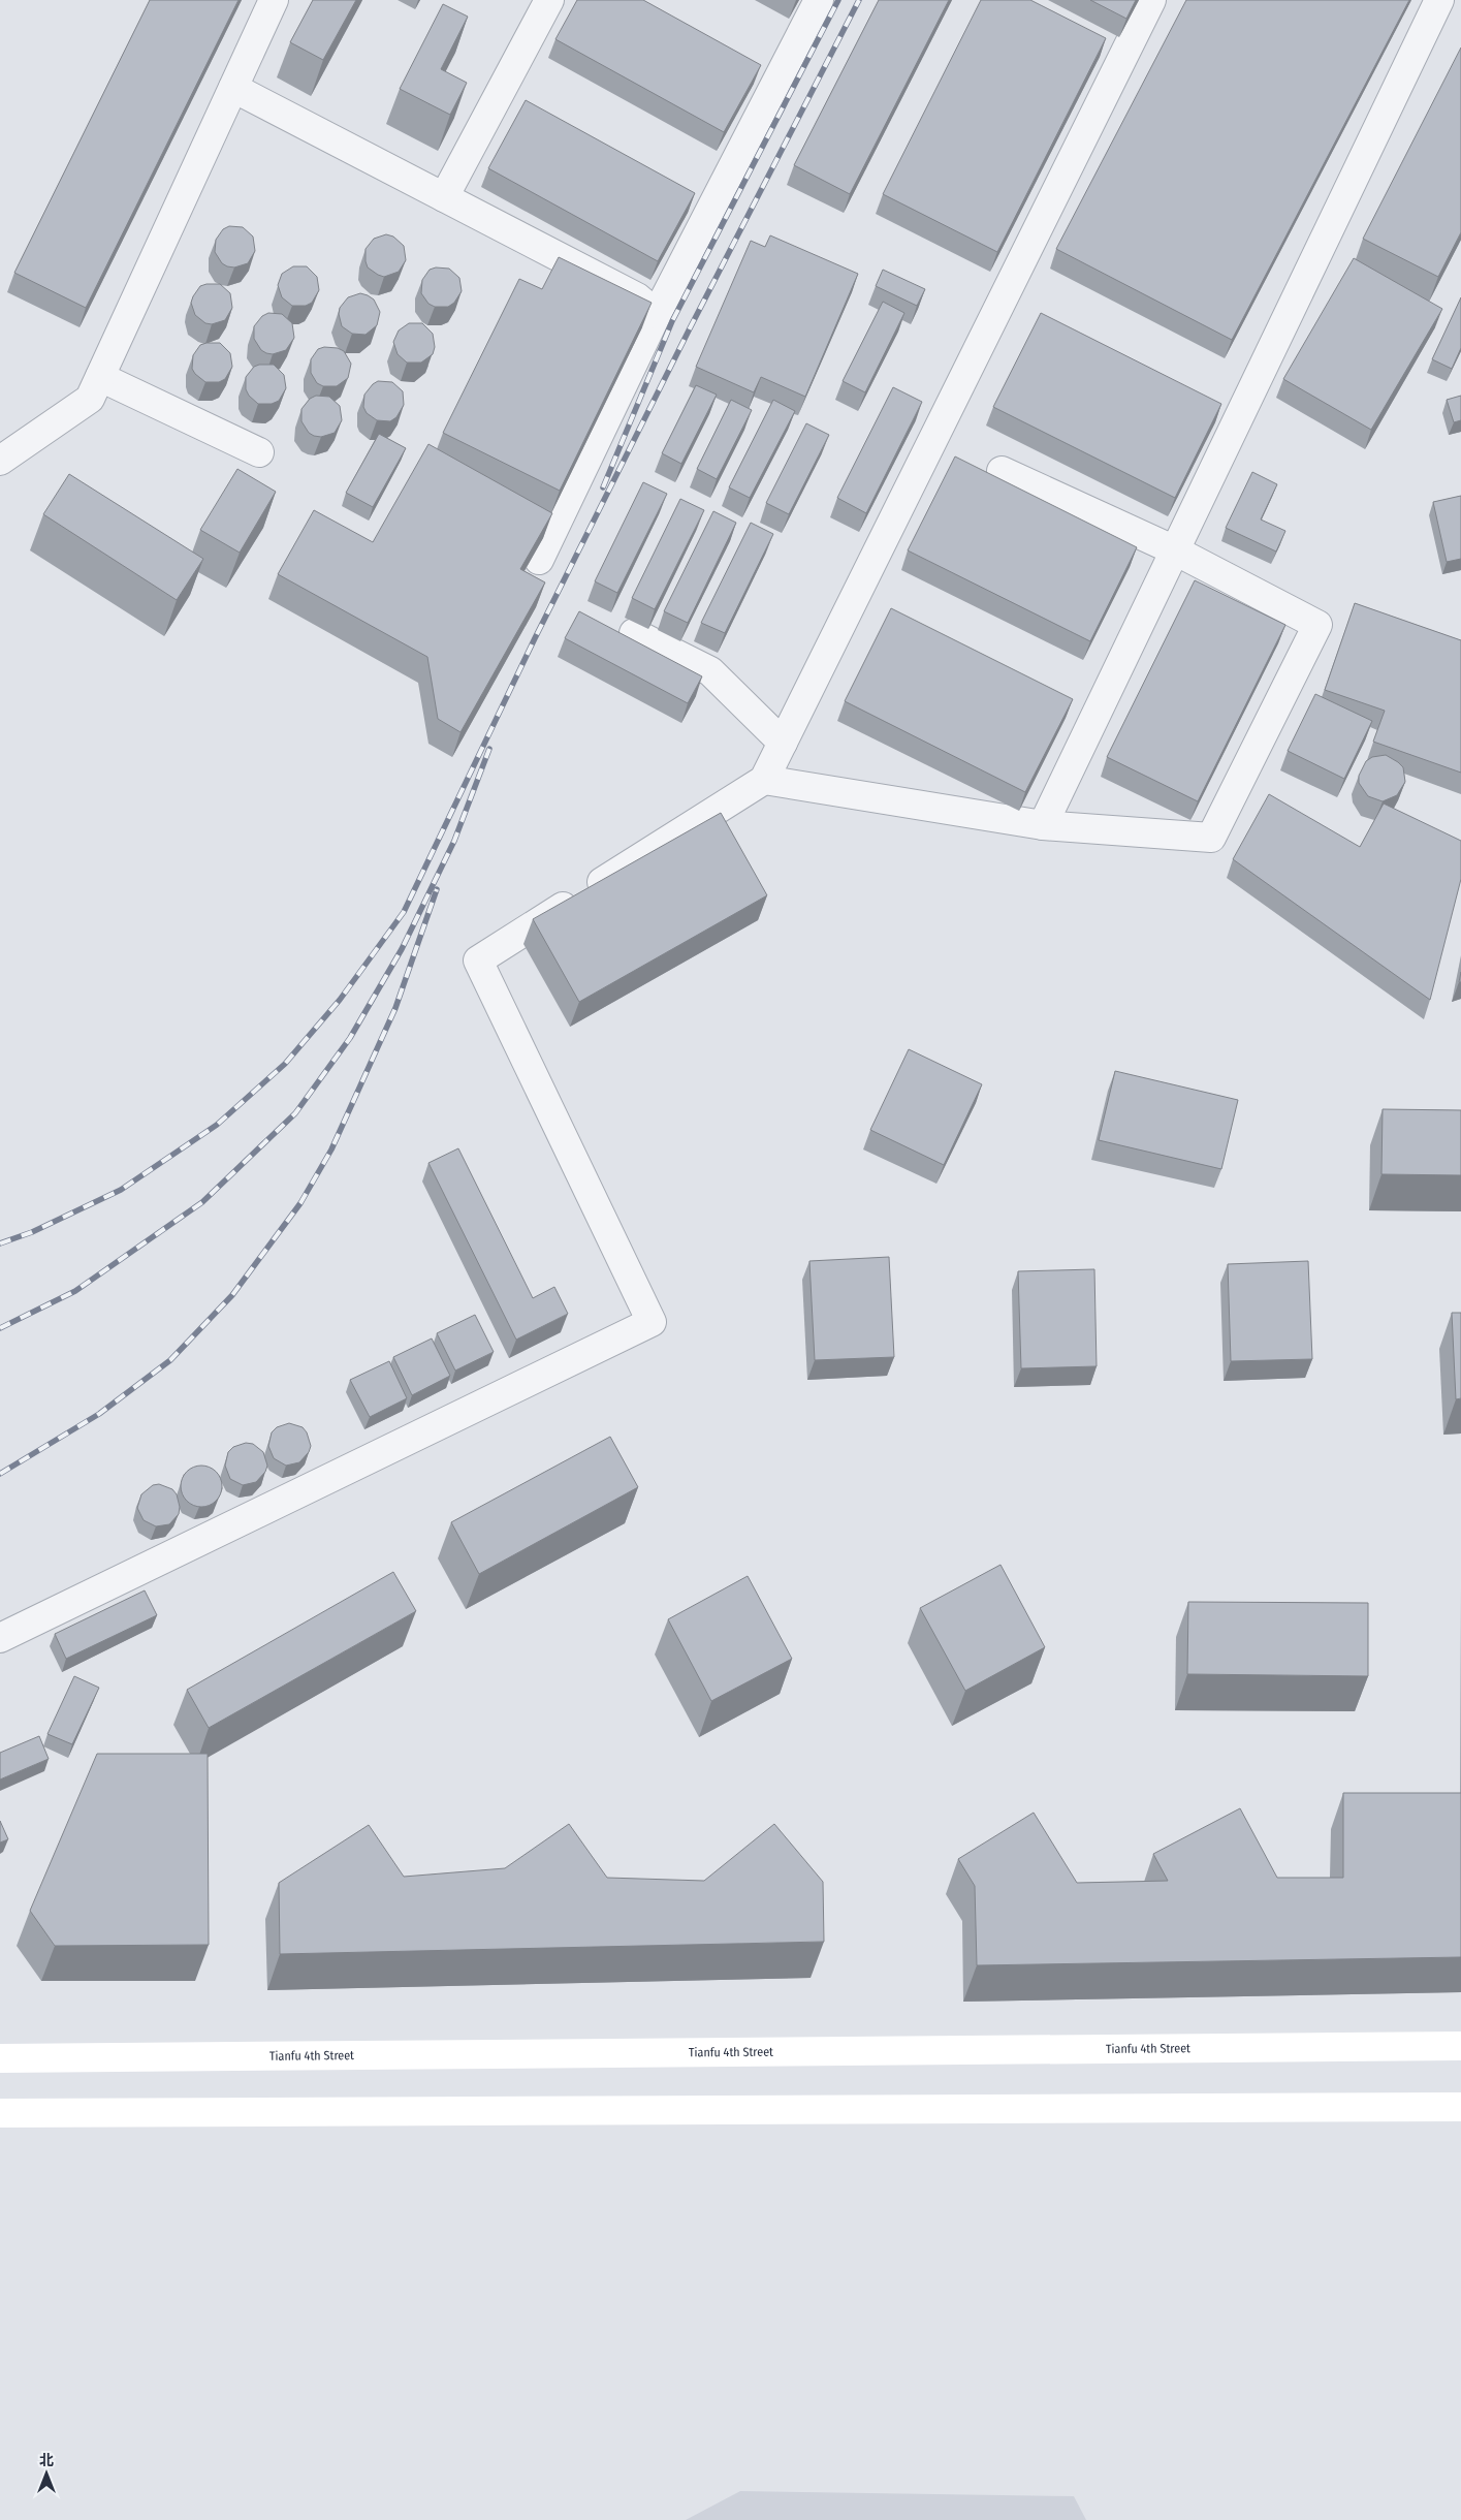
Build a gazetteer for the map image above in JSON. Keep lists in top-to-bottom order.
{
  "streets": {
    "main road": ["Tianfu 4th Street"]
  },
  "north": "top"
}
